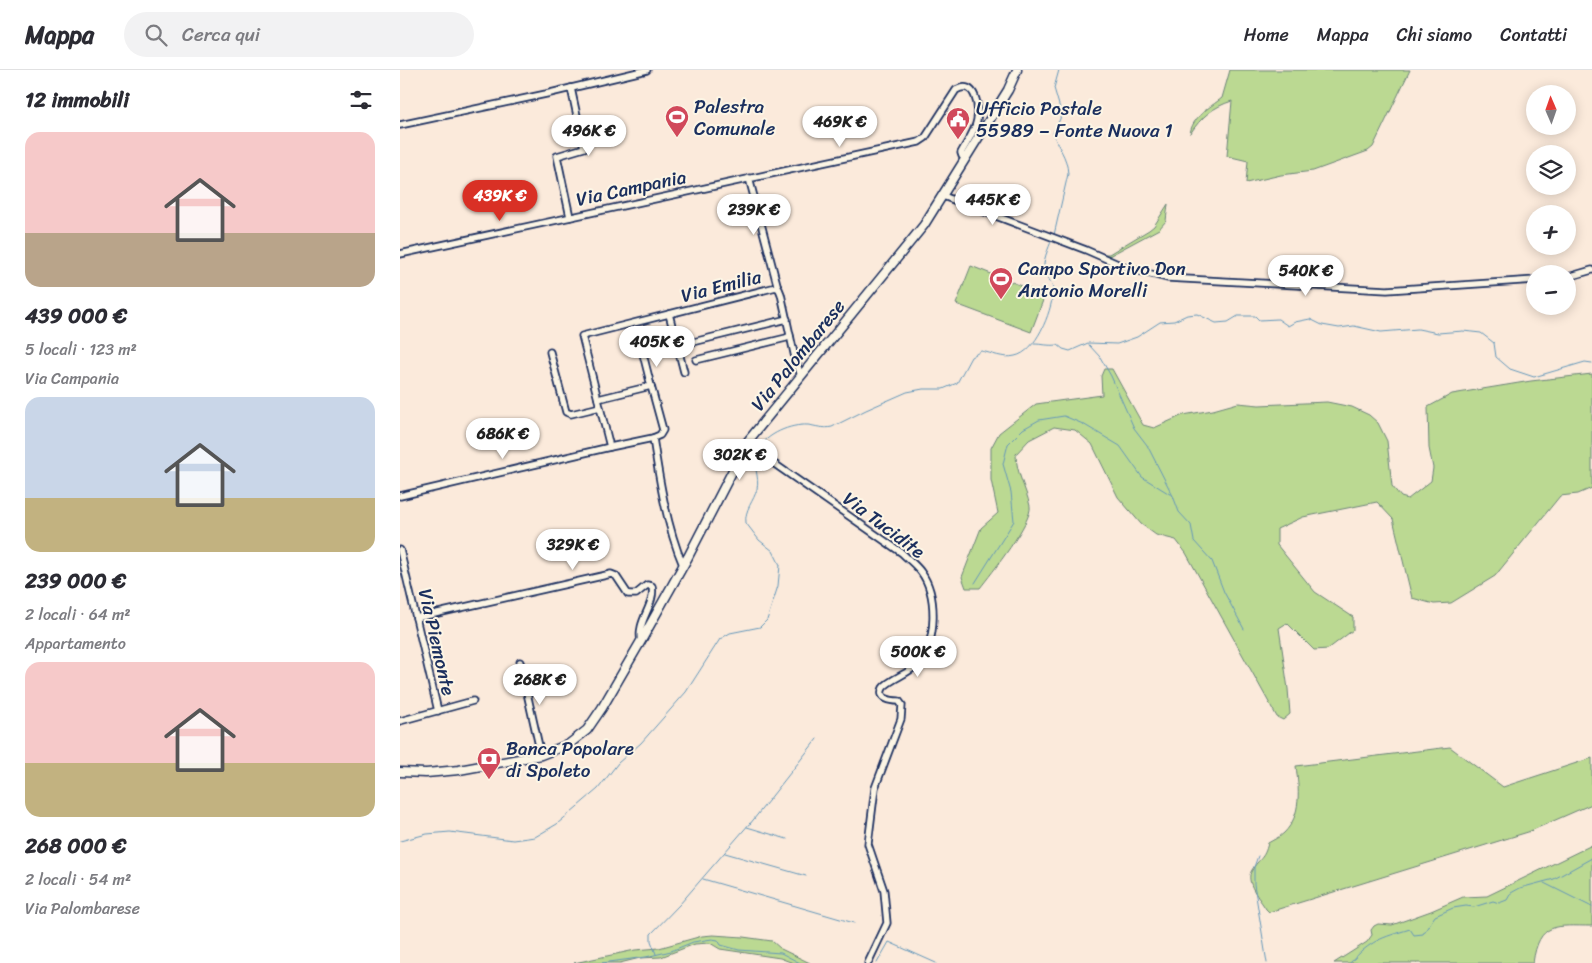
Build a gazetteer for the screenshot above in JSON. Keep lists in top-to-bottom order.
{
  "streets": {
    "main road": ["Via Palombarese"],
    "street": [
      "Via Campania",
      "Via Emilia",
      "Via Tucidite",
      "Via Piemonte"
    ]
  },
  "crossings": [
    ["Via Campania", "Via Palombarese"],
    ["Via Emilia", "Via Palombarese"],
    ["Via Palombarese", "Via Tucidite"]
  ],
  "places": {
    "sports": ["Palestra Comunale", "Campo Sportivo Don Antonio Morelli"],
    "public building": ["Ufficio Postale 55989 – Fonte Nuova 1"],
    "bank": ["Banca Popolare di Spoleto"]
  },
  "north": "top",
  "page": {
    "header": "Mappa",
    "search": "Cerca qui",
    "nav": [
      "Home",
      "Mappa",
      "Chi siamo",
      "Contatti"
    ],
    "heading": "12 immobili",
    "map_buttons": ["+", "−"],
    "price": [
      "469K €",
      "496K €",
      "439K €",
      "445K €",
      "239K €",
      "540K €",
      "405K €",
      "686K €",
      "302K €",
      "329K €",
      "500K €",
      "268K €"
    ],
    "list": [
      {
        "name": "439 000 €",
        "note": "5 locali · 123 m² · Via Campania"
      },
      {
        "name": "239 000 €",
        "note": "2 locali · 64 m² · Appartamento"
      },
      {
        "name": "268 000 €",
        "note": "2 locali · 54 m² · Via Palombarese"
      }
    ]
  }
}
